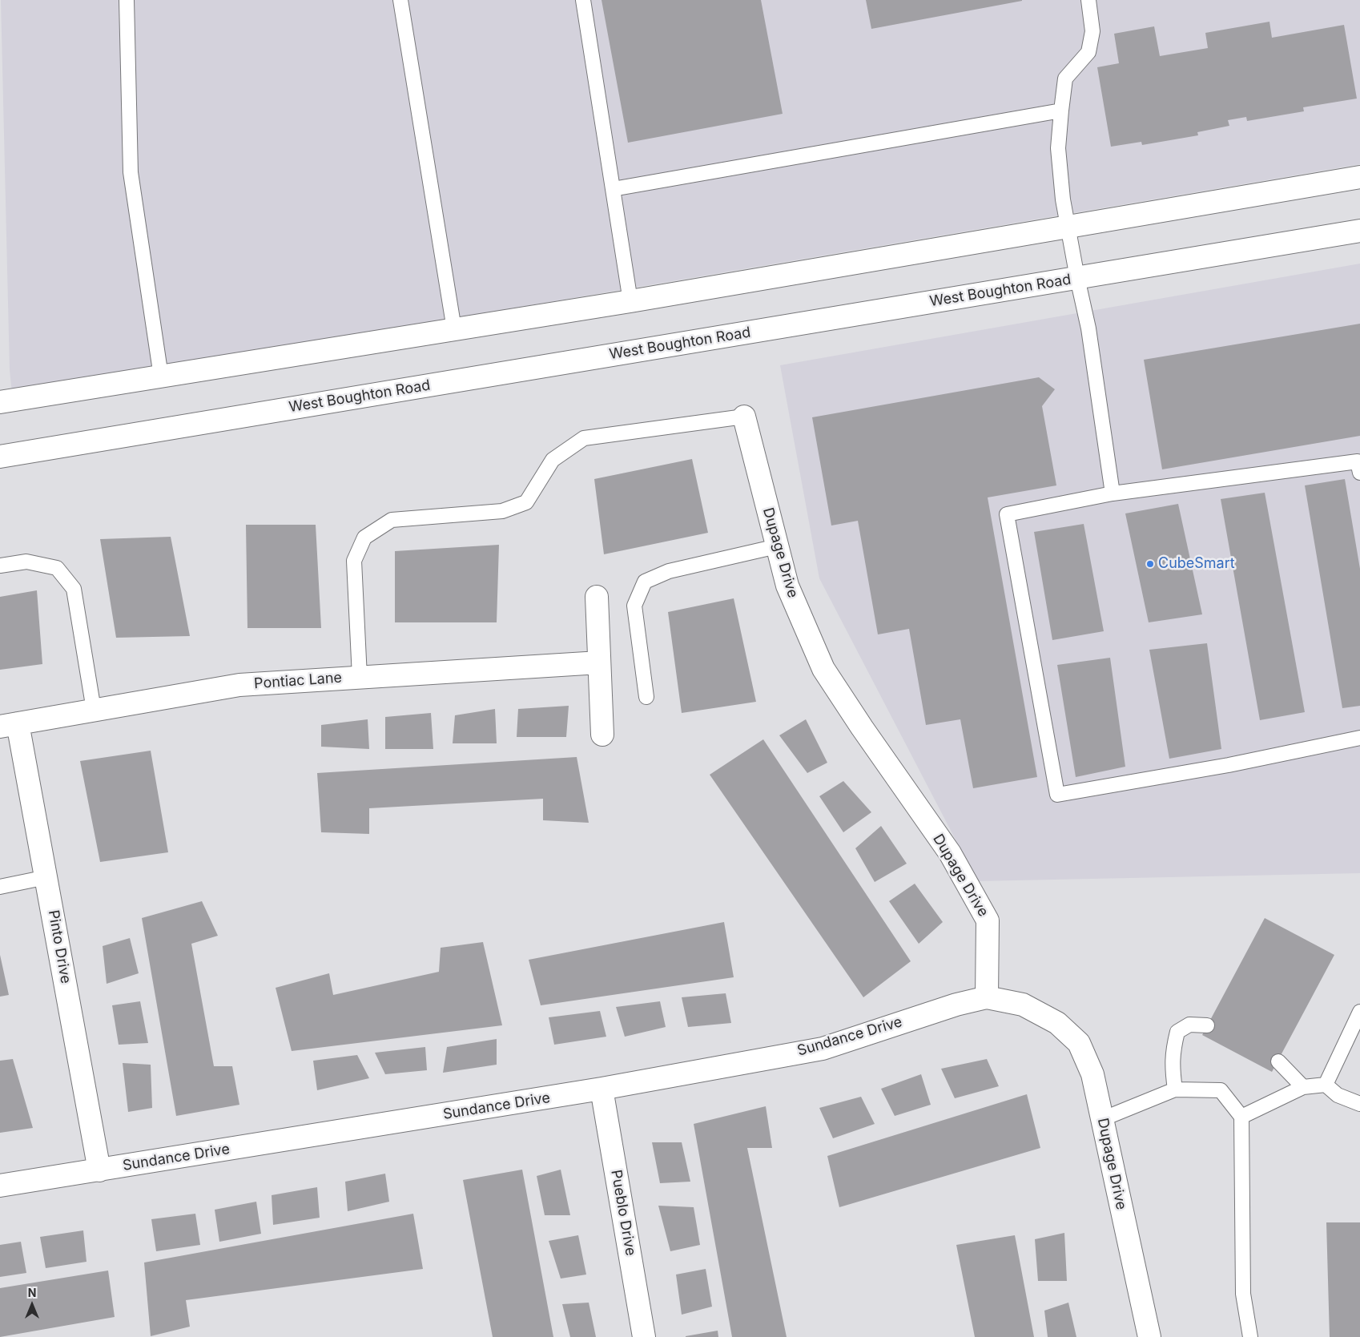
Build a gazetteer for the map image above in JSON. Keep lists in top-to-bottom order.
{
  "streets": {
    "street": [
      "West Boughton Road",
      "Dupage Drive",
      "Pontiac Lane",
      "Pinto Drive",
      "Sundance Drive",
      "Pueblo Drive"
    ]
  },
  "crossings": [
    ["Dupage Drive", "Sundance Drive"],
    ["Pontiac Lane", "Pinto Drive"],
    ["Pinto Drive", "Sundance Drive"],
    ["Sundance Drive", "Pueblo Drive"]
  ],
  "places": ["CubeSmart"],
  "north": "top"
}
